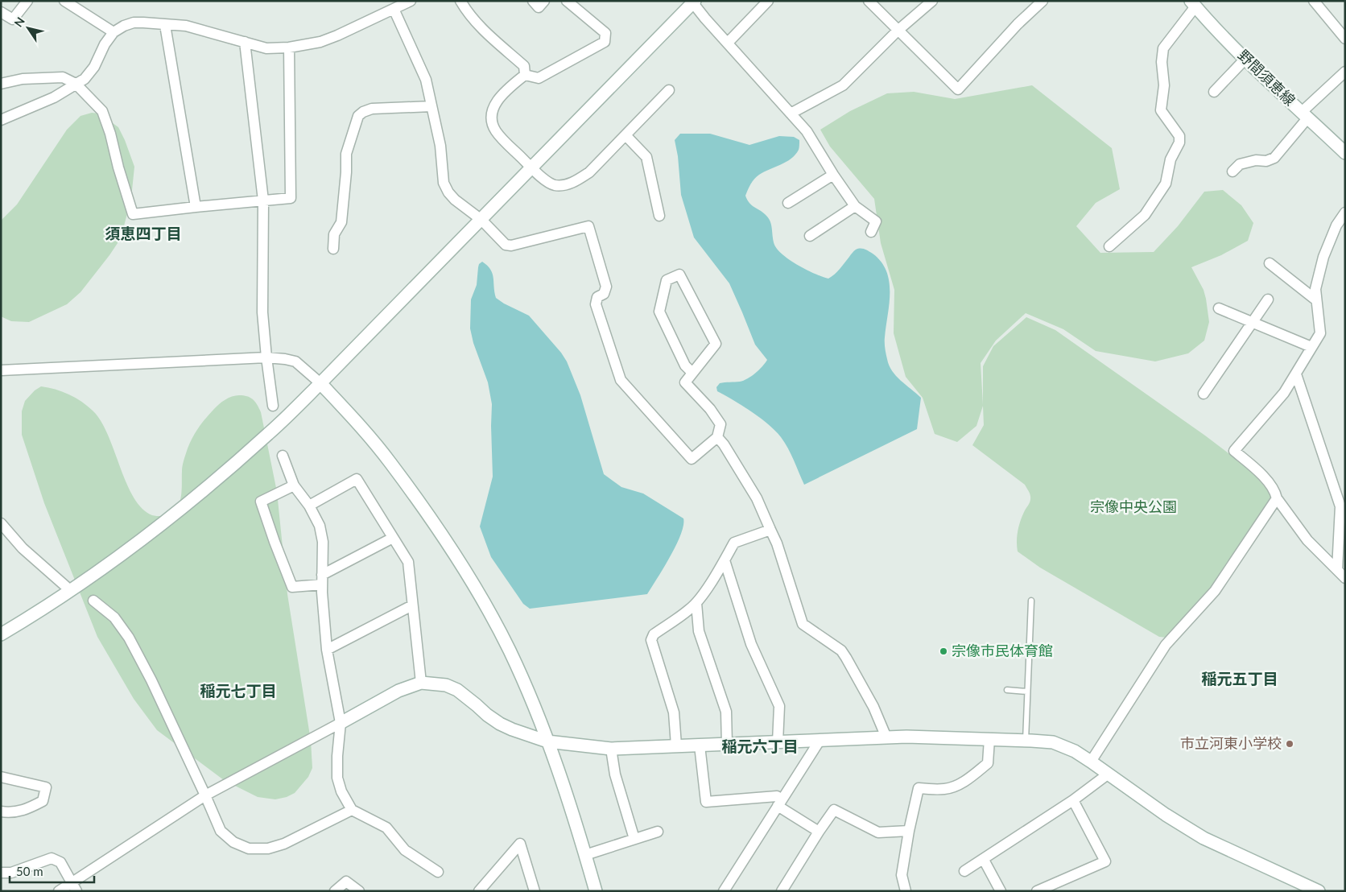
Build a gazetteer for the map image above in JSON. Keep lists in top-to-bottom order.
{
  "streets": {
    "street": ["野間須恵線"]
  },
  "districts": [
    "須恵四丁目",
    "稲元五丁目",
    "稲元七丁目",
    "稲元六丁目"
  ],
  "parks": ["宗像中央公園"],
  "places": ["宗像市民体育館", "市立河東小学校"],
  "scale_bar": "50 m",
  "north": "top left"
}
